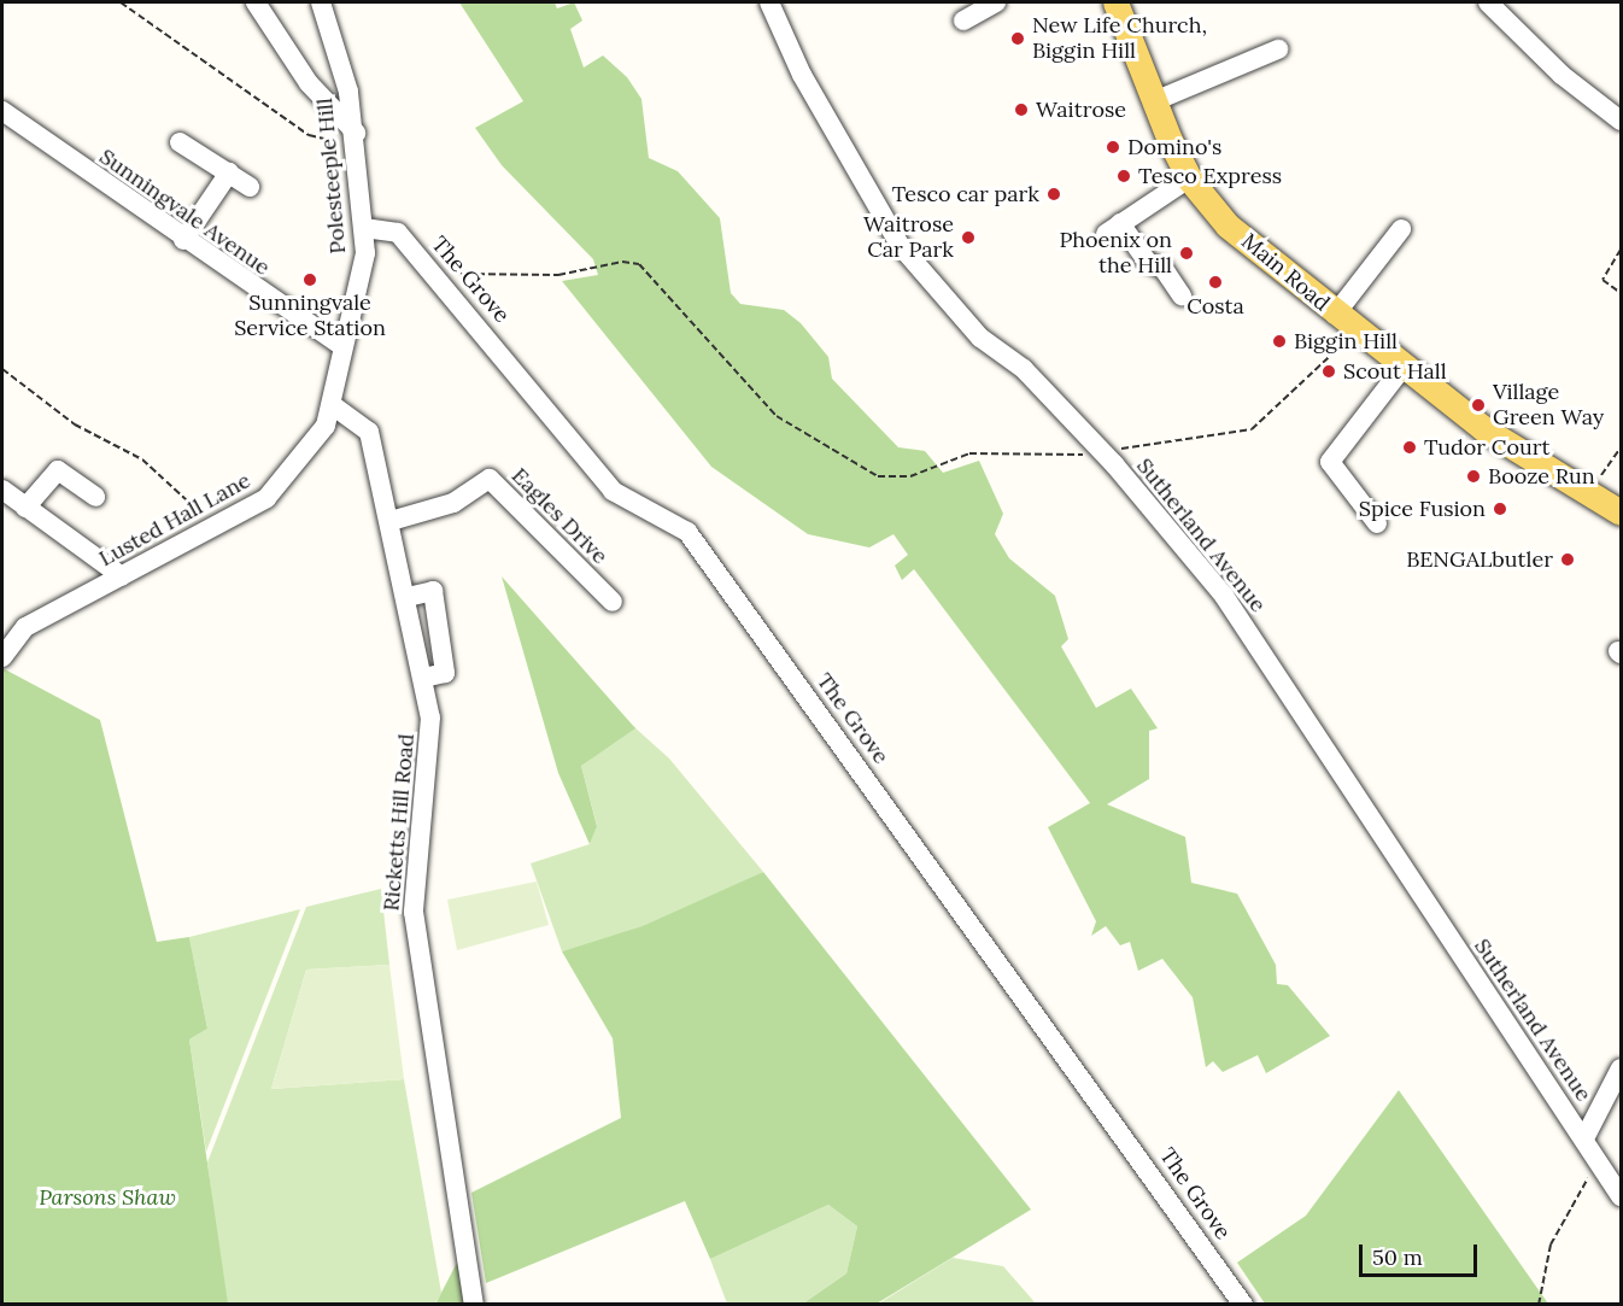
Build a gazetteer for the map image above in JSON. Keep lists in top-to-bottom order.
{
  "streets": {
    "main road": ["Main Road"],
    "street": [
      "Polesteeple Hill",
      "Sunningvale Avenue",
      "The Grove",
      "Eagles Drive",
      "Lusted Hall Lane",
      "Sutherland Avenue",
      "Ricketts Hill Road"
    ]
  },
  "crossings": [
    ["Polesteeple Hill", "Sunningvale Avenue"],
    ["Polesteeple Hill", "The Grove"],
    ["Polesteeple Hill", "Lusted Hall Lane"],
    ["Sunningvale Avenue", "Lusted Hall Lane"],
    ["Eagles Drive", "Ricketts Hill Road"],
    ["Lusted Hall Lane", "Ricketts Hill Road"]
  ],
  "parks": ["Parsons Shaw"],
  "places": [
    "New Life Church, Biggin Hill",
    "Waitrose",
    "Domino's",
    "Tesco Express",
    "Tesco car park",
    "Waitrose Car Park",
    "Phoenix on the Hill",
    "Sunningvale Service Station",
    "Costa",
    "Biggin Hill",
    "Scout Hall",
    "Village Green Way",
    "Tudor Court",
    "Booze Run",
    "Spice Fusion",
    "BENGALbutler"
  ],
  "scale_bar": "50 m"
}
